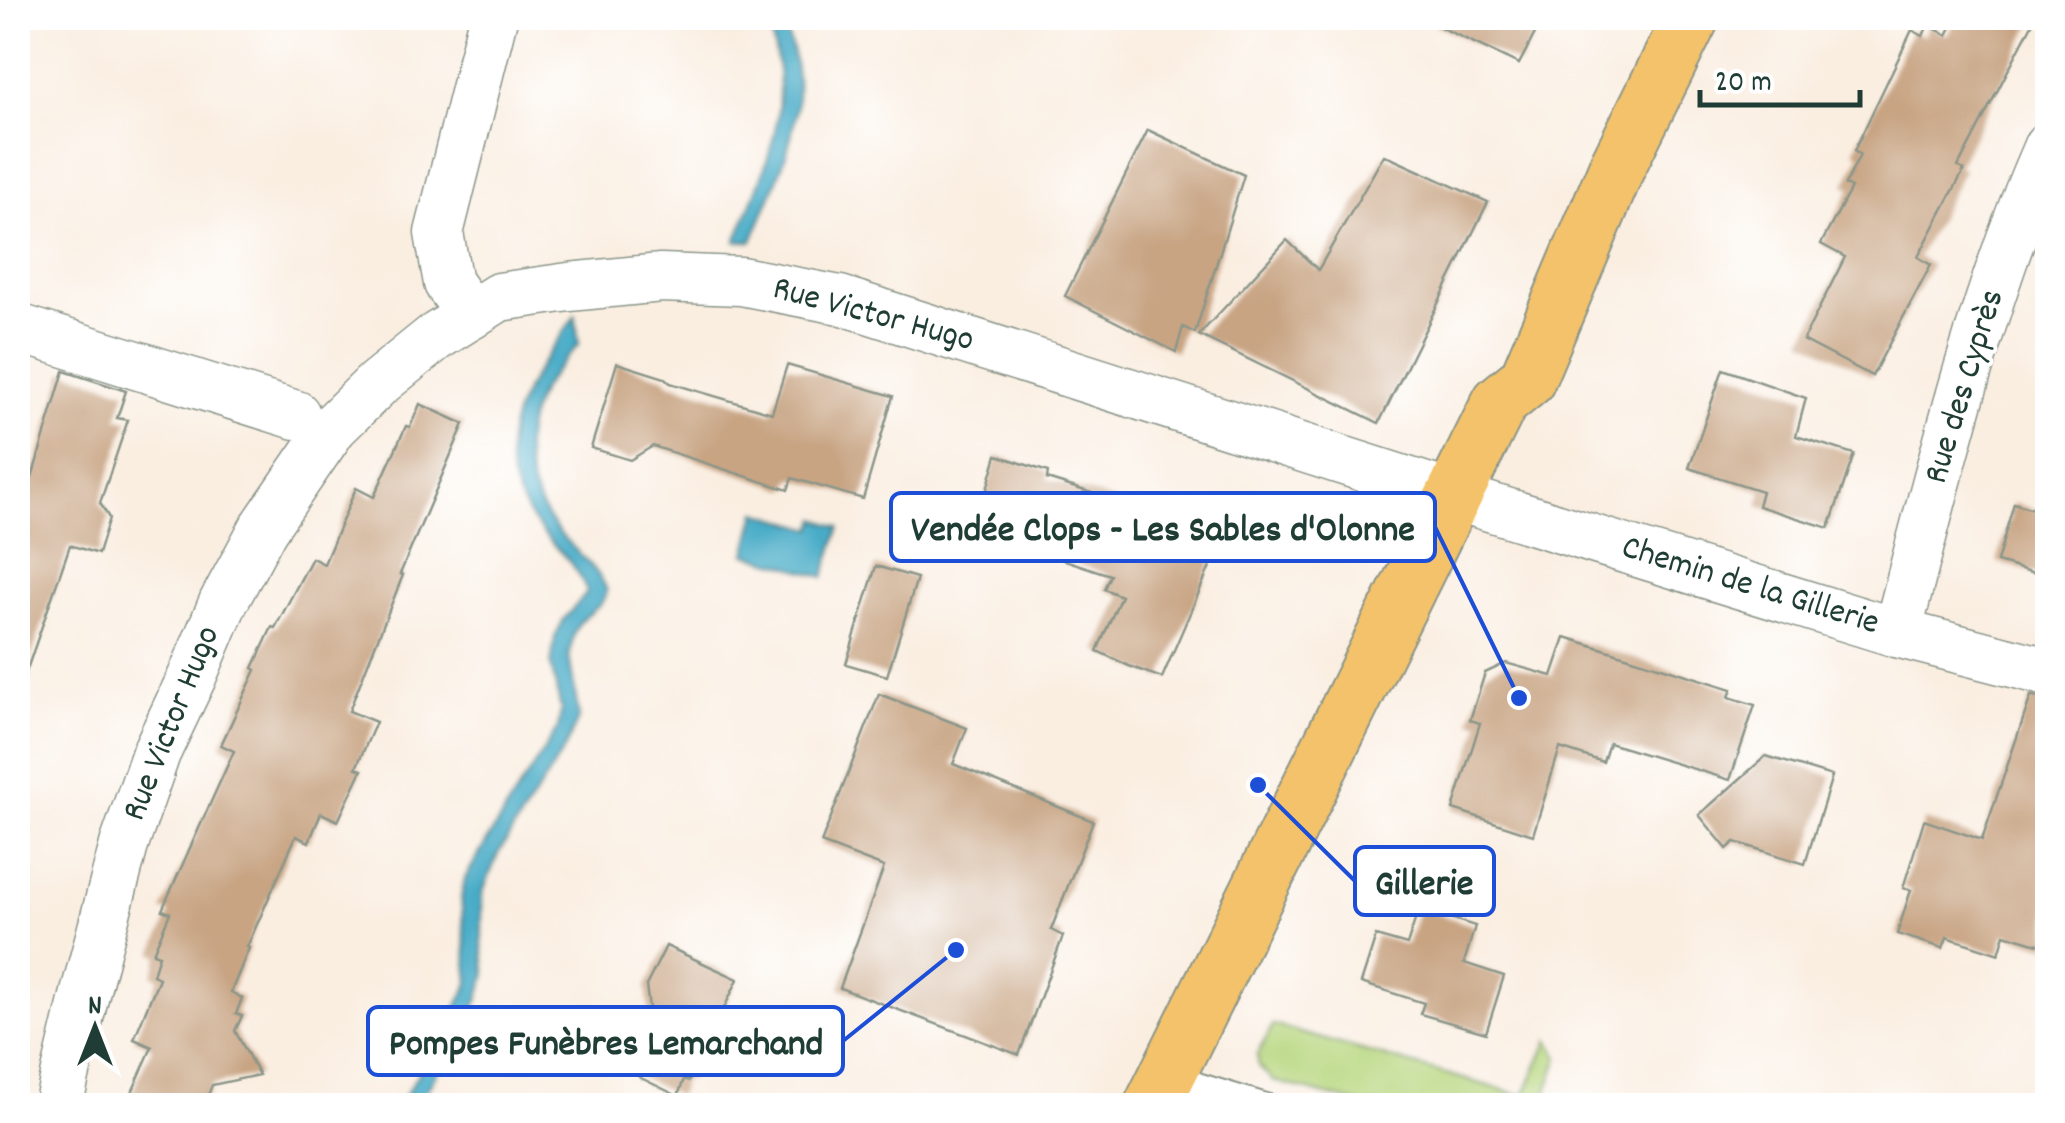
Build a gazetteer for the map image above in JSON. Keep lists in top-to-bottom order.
{
  "streets": {
    "street": ["Rue Victor Hugo", "Rue des Cyprès", "Chemin de la Gillerie"]
  },
  "crossings": [
    ["Rue Victor Hugo", "Chemin de la Gillerie"],
    ["Rue des Cyprès", "Chemin de la Gillerie"]
  ],
  "places": ["Vendée Clops - Les Sables d'Olonne", "Gillerie", "Pompes Funèbres Lemarchand"],
  "scale_bar": "20 m",
  "north": "top"
}
